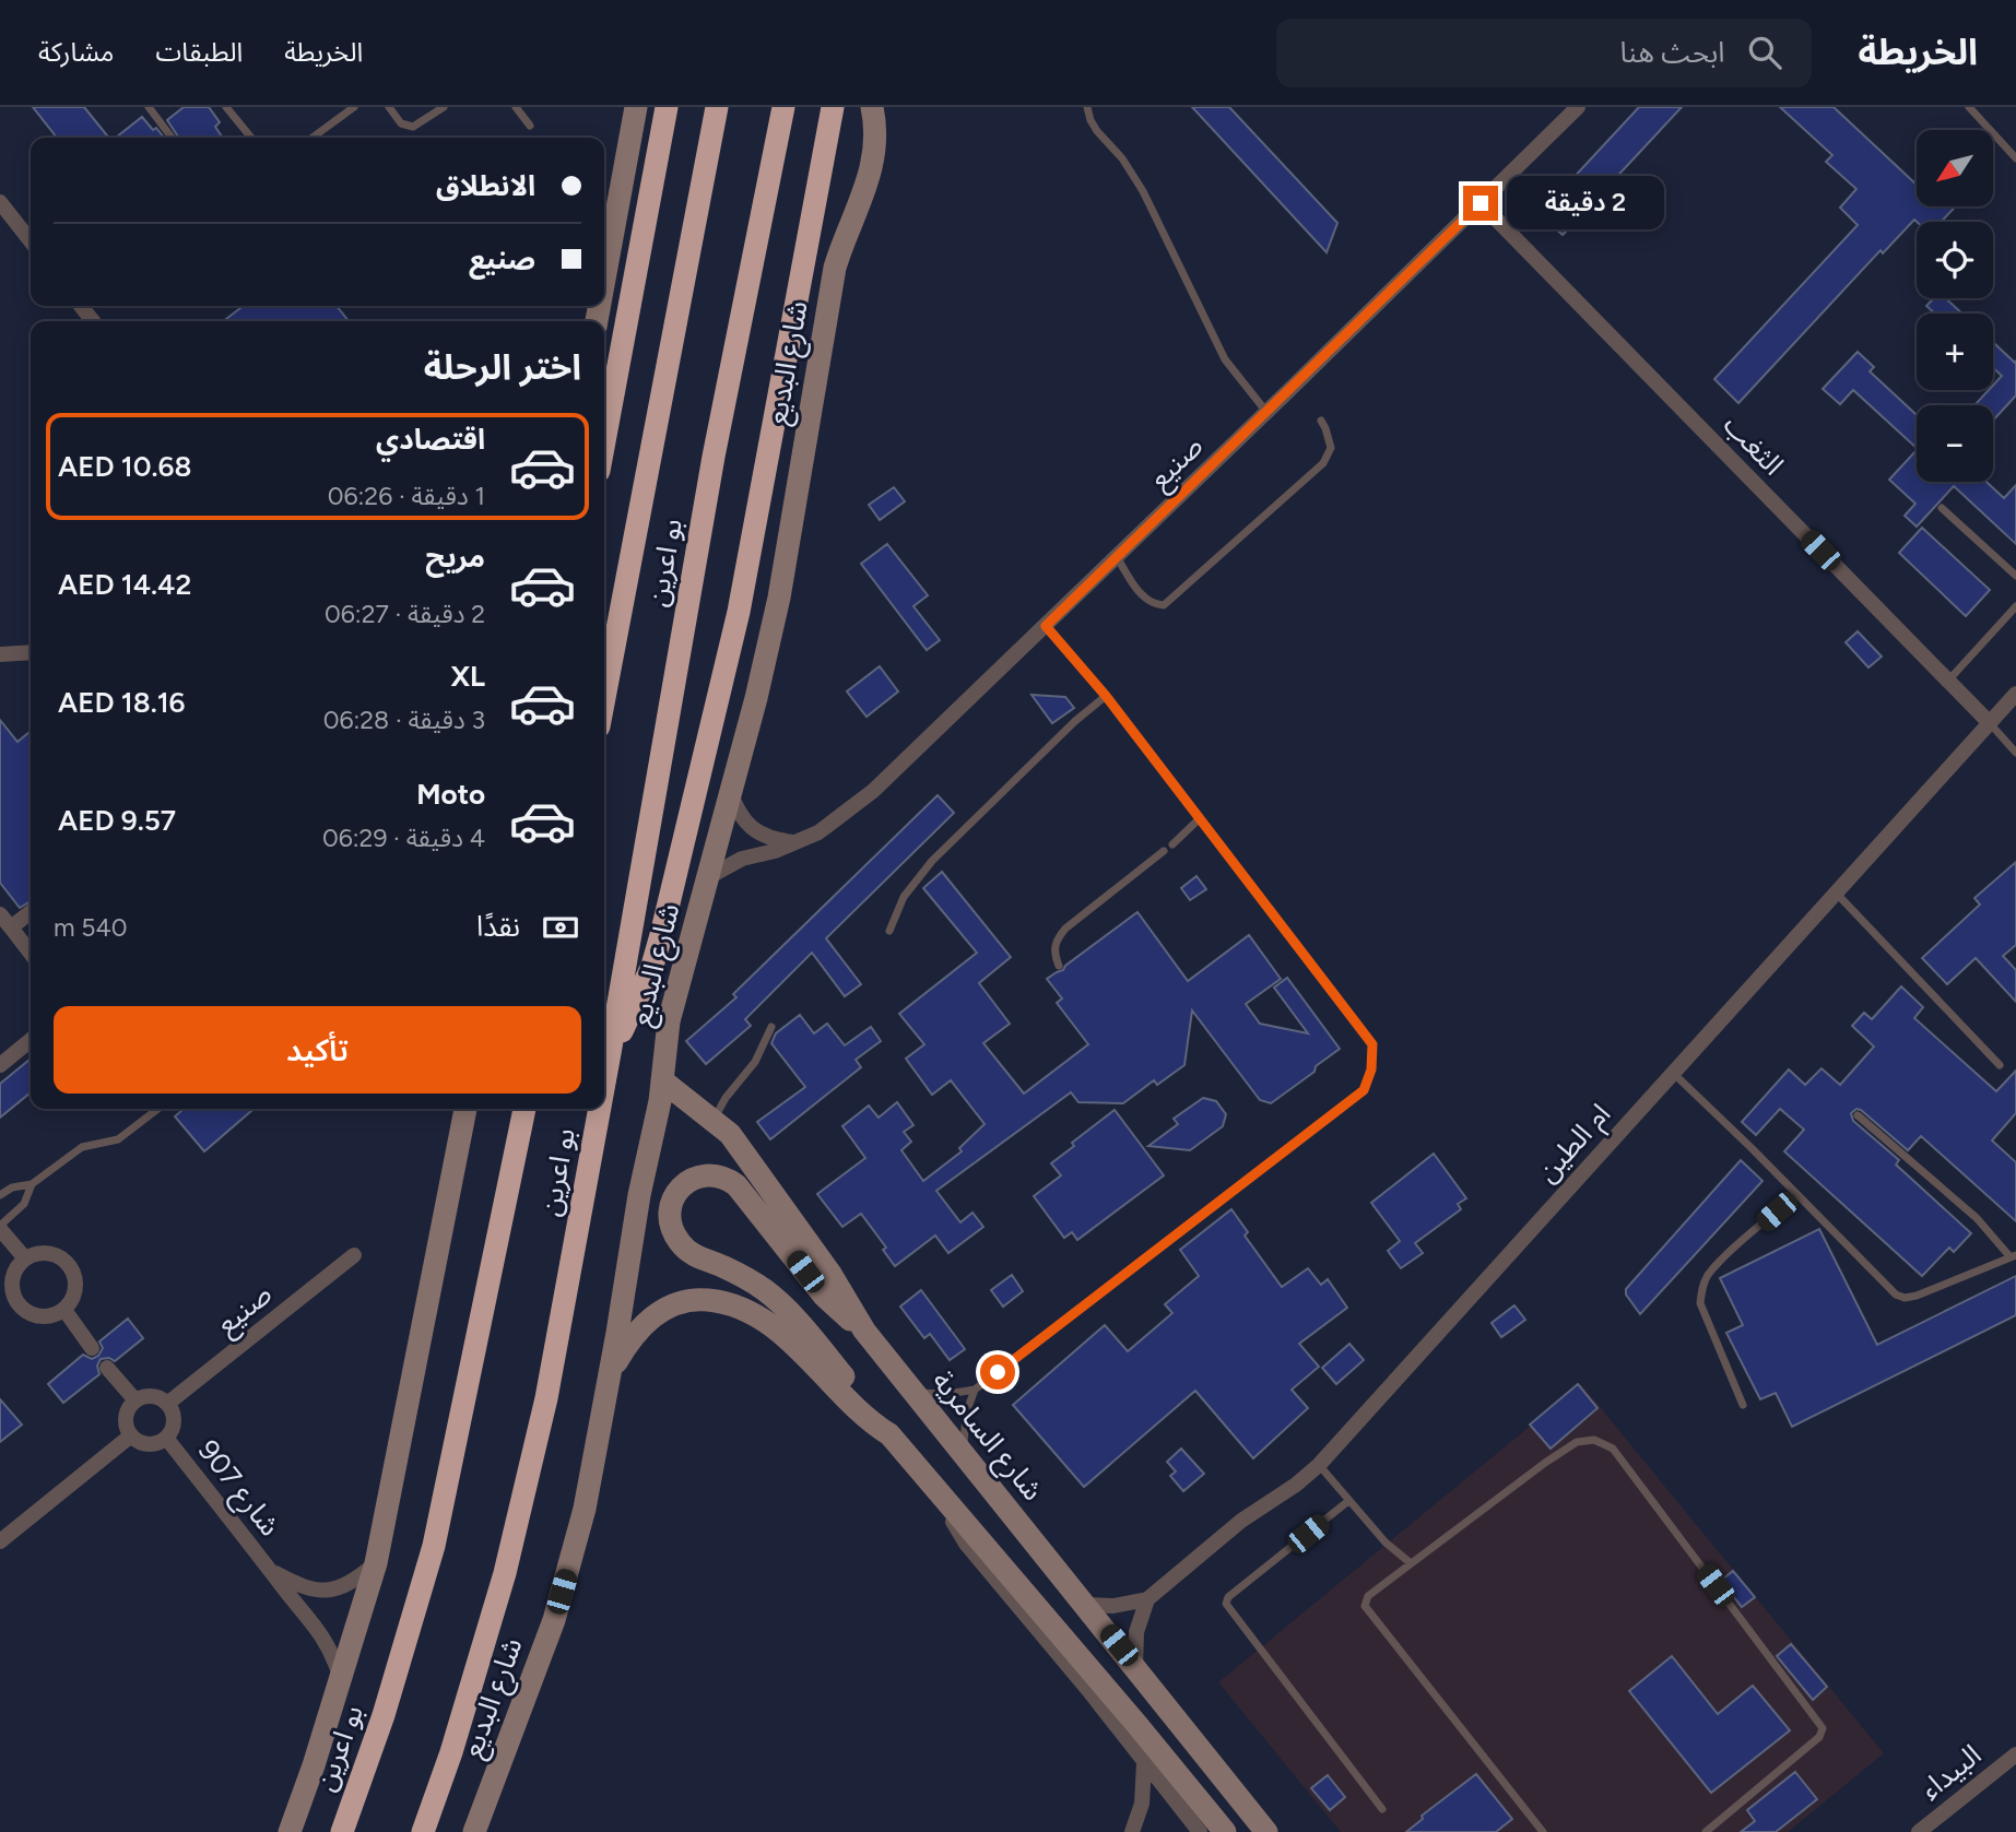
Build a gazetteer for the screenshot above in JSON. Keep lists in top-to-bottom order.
{
  "streets": {
    "highway": ["بو اعرين"],
    "main road": ["شارع البديع", "شارع السامرية"],
    "street": [
      "الثغب",
      "صنيع",
      "ام الطين",
      "شارع 907",
      "البيداء"
    ]
  },
  "crossings": [
    ["شارع البديع", "صنيع"],
    ["شارع البديع", "شارع السامرية"],
    ["الثغب", "صنيع"],
    ["الثغب", "ام الطين"],
    ["صنيع", "شارع 907"]
  ],
  "north": "bottom left",
  "page": {
    "header": "الخريطة",
    "search": "ابحث هنا",
    "nav": ["الخريطة", "الطبقات", "مشاركة"],
    "map_buttons": ["+", "−"],
    "banner": ["الانطلاق", "صنيع"],
    "bubble": "2 دقيقة",
    "heading": "اختر الرحلة",
    "list": [
      {
        "name": "اقتصادي",
        "note": "1 دقيقة · 06:26",
        "value": "AED 10.68"
      },
      {
        "name": "مريح",
        "note": "2 دقيقة · 06:27",
        "value": "AED 14.42"
      },
      {
        "name": "XL",
        "note": "3 دقيقة · 06:28",
        "value": "AED 18.16"
      },
      {
        "name": "Moto",
        "note": "4 دقيقة · 06:29",
        "value": "AED 9.57"
      }
    ],
    "pay": ["نقدًا", "540 m"],
    "buttons": "تأكيد"
  }
}
